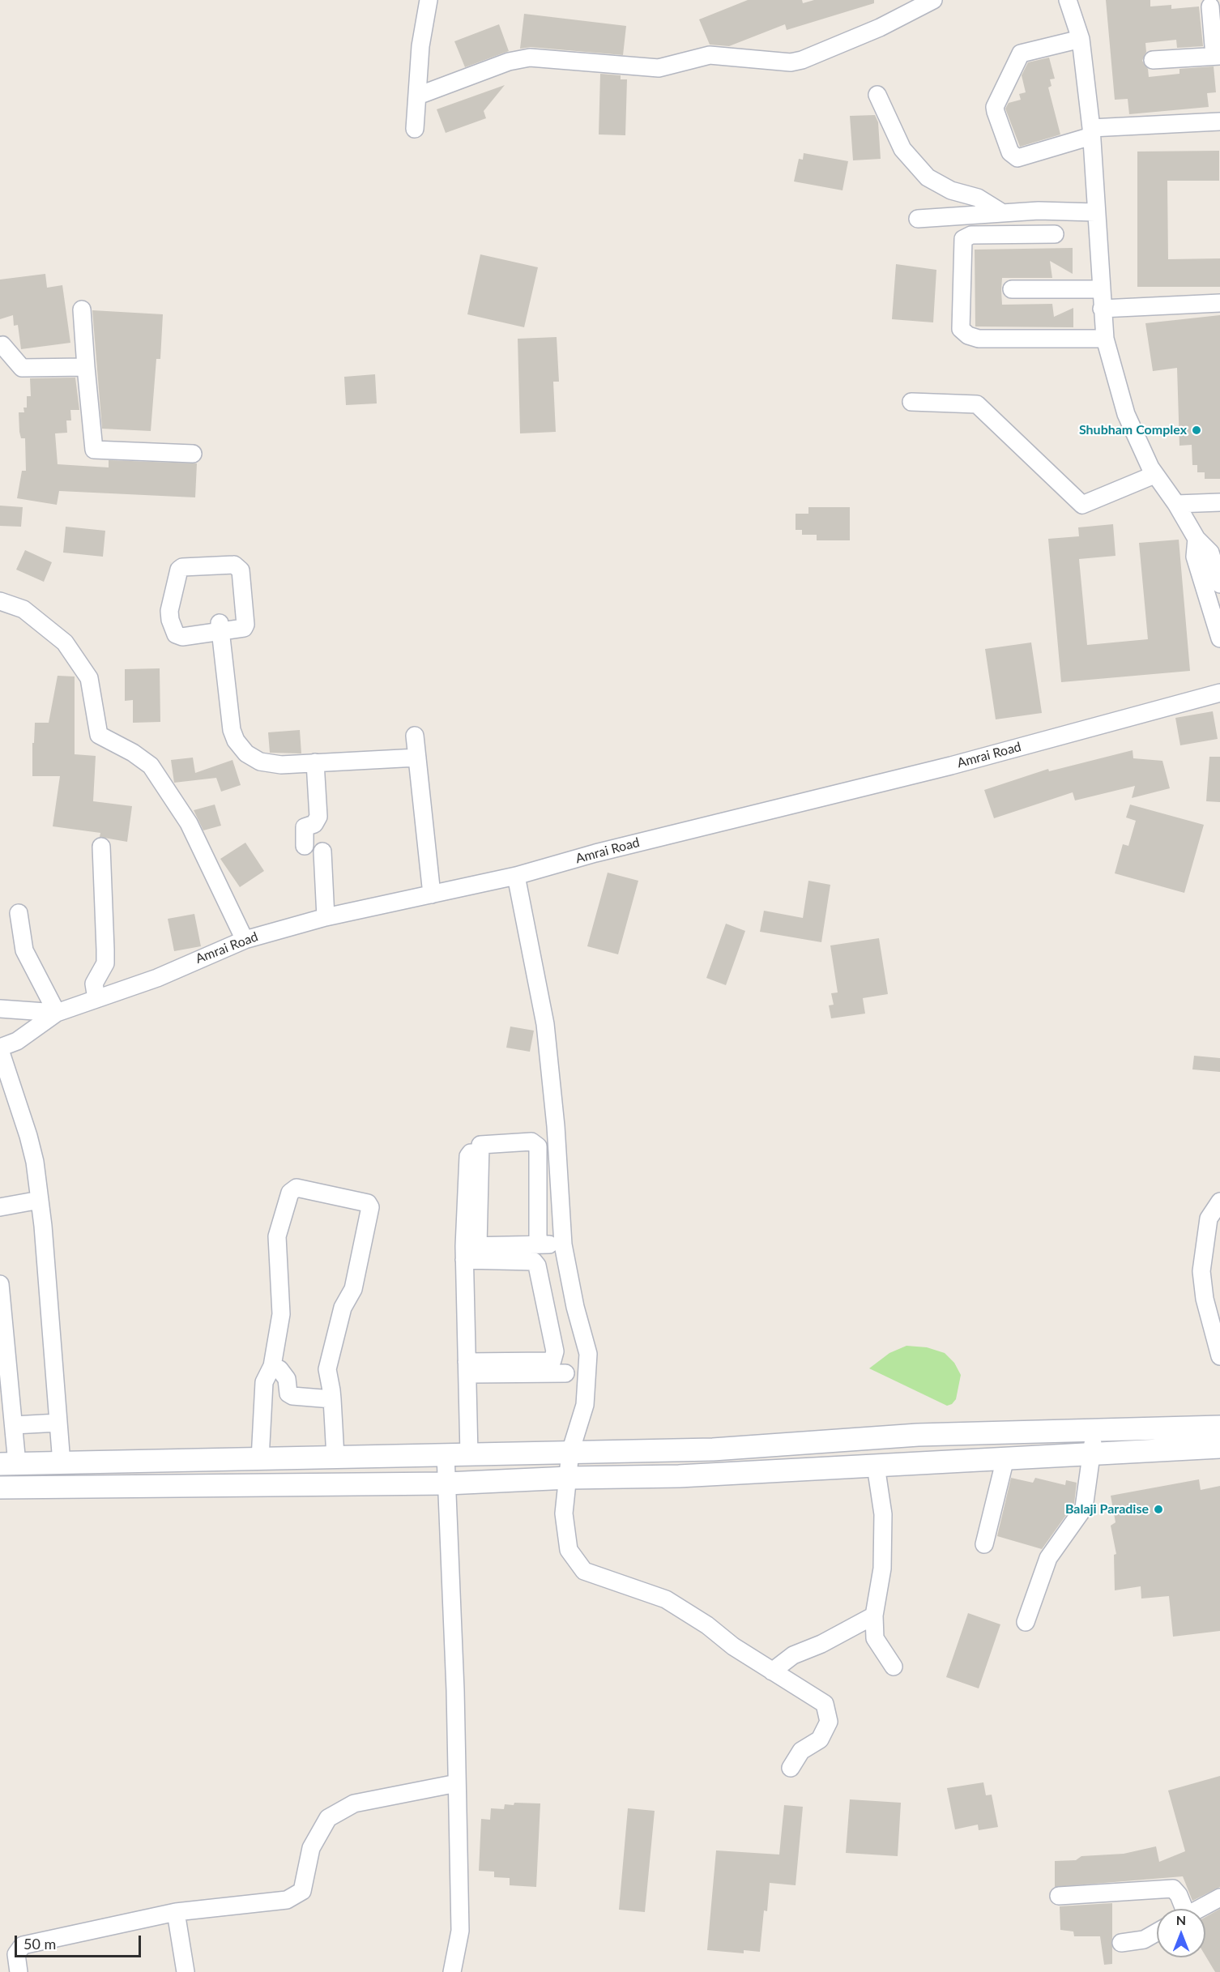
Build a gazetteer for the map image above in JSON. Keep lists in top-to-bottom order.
{
  "streets": {
    "street": ["Amrai Road"]
  },
  "places": ["Shubham Complex", "Balaji Paradise"],
  "scale_bar": "50 m",
  "north": "top"
}
